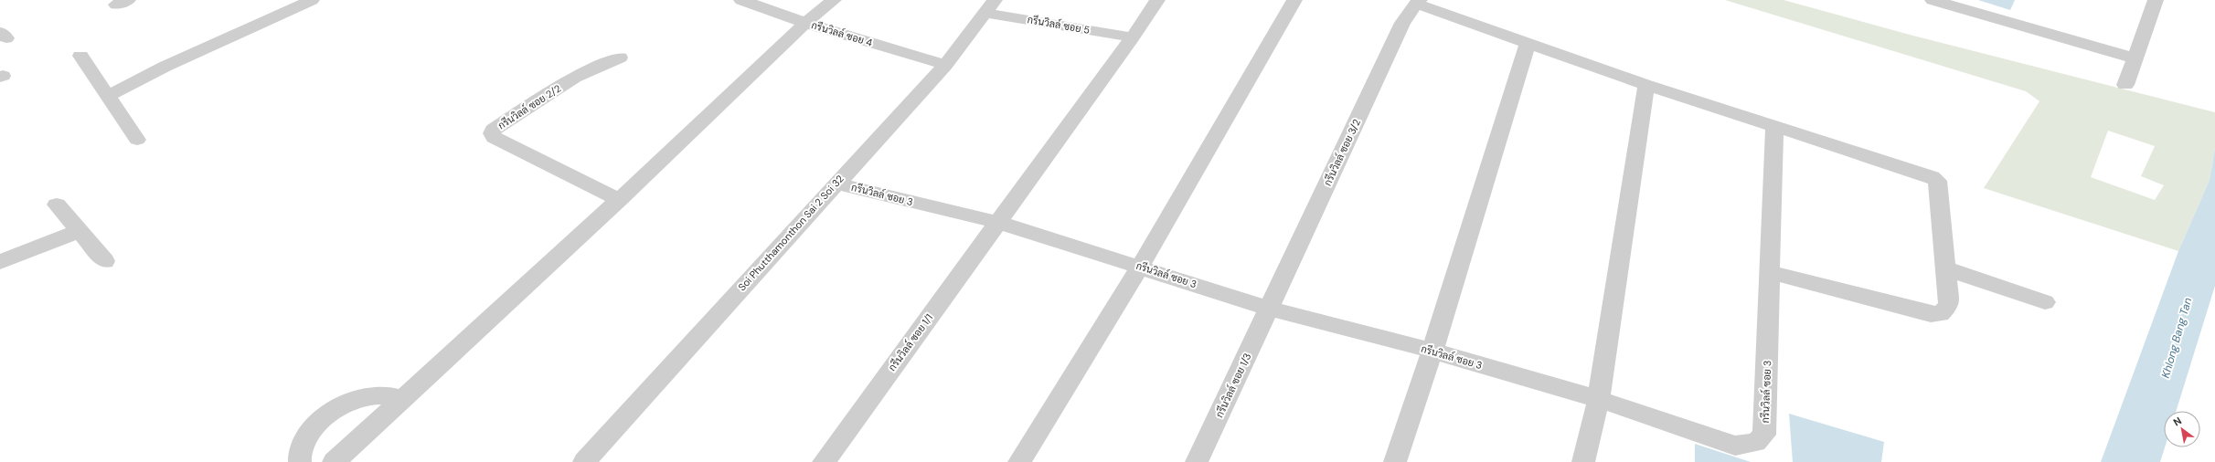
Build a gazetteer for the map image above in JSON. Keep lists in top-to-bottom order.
{
  "streets": {
    "street": [
      "กรีนวิลล์ ซอย 5",
      "กรีนวิลล์ ซอย 4",
      "กรีนวิลล์ ซอย 2/2",
      "กรีนวิลล์ ซอย 3/2",
      "กรีนวิลล์ ซอย 3",
      "Soi Phutthamonthon Sai 2 Soi 32",
      "กรีนวิลล์ ซอย 1/1",
      "กรีนวิลล์ ซอย 1/3"
    ]
  },
  "crossings": [
    ["กรีนวิลล์ ซอย 5", "Soi Phutthamonthon Sai 2 Soi 32"],
    ["กรีนวิลล์ ซอย 5", "กรีนวิลล์ ซอย 1/1"],
    ["กรีนวิลล์ ซอย 4", "Soi Phutthamonthon Sai 2 Soi 32"],
    ["กรีนวิลล์ ซอย 3/2", "กรีนวิลล์ ซอย 3"],
    ["กรีนวิลล์ ซอย 3/2", "กรีนวิลล์ ซอย 1/3"],
    ["กรีนวิลล์ ซอย 3", "Soi Phutthamonthon Sai 2 Soi 32"],
    ["กรีนวิลล์ ซอย 3", "กรีนวิลล์ ซอย 1/1"],
    ["กรีนวิลล์ ซอย 3", "กรีนวิลล์ ซอย 1/3"]
  ],
  "water": ["Khlong Bang Tan"],
  "north": "top left"
}
